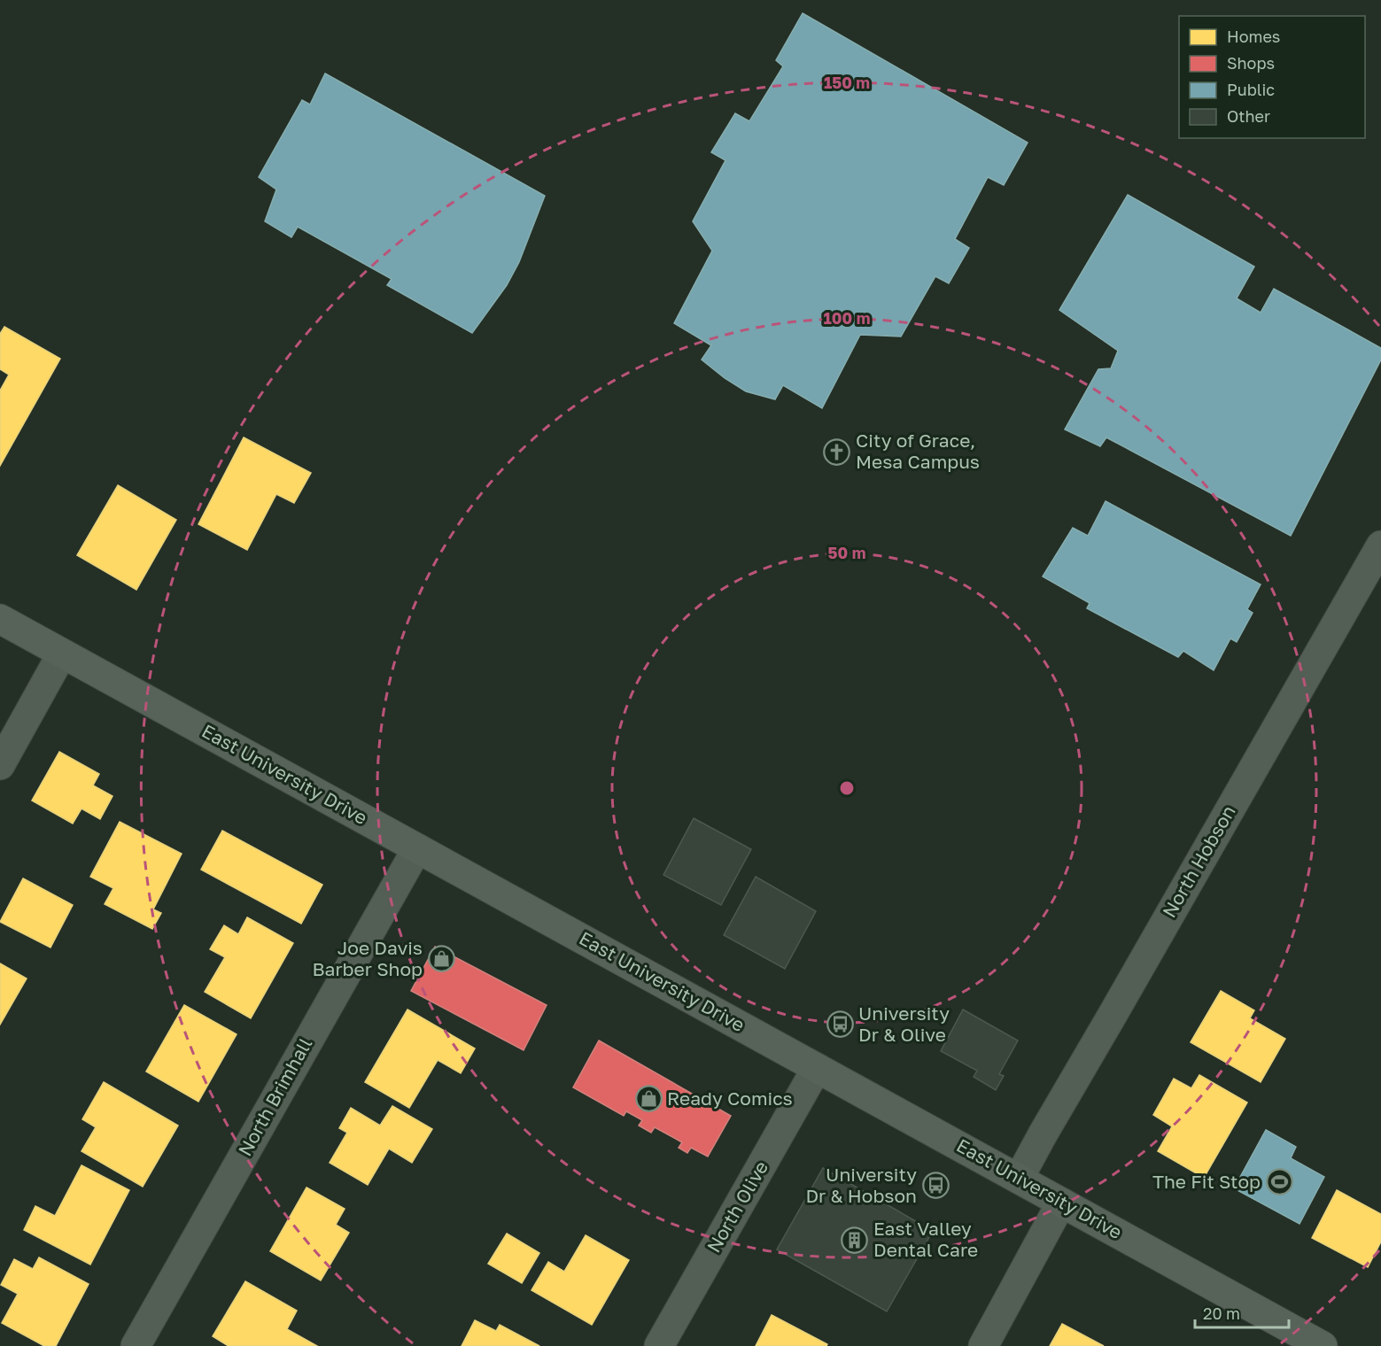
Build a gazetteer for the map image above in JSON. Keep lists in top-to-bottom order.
{
  "streets": {
    "main road": ["East University Drive"],
    "street": ["North Hobson", "North Brimhall", "North Olive"]
  },
  "crossings": [
    ["East University Drive", "North Hobson"],
    ["East University Drive", "North Brimhall"],
    ["East University Drive", "North Olive"]
  ],
  "places": {
    "church": ["City of Grace, Mesa Campus"],
    "shop": ["Joe Davis Barber Shop", "Ready Comics"],
    "bus stop": ["University Dr & Olive", "University Dr & Hobson"],
    "sports": ["The Fit Stop"],
    "building": ["East Valley Dental Care"]
  },
  "legend": [
    "Homes",
    "Shops",
    "Public",
    "Other"
  ],
  "scale_bar": "20 m",
  "rings": ["150 m", "100 m", "50 m"]
}
